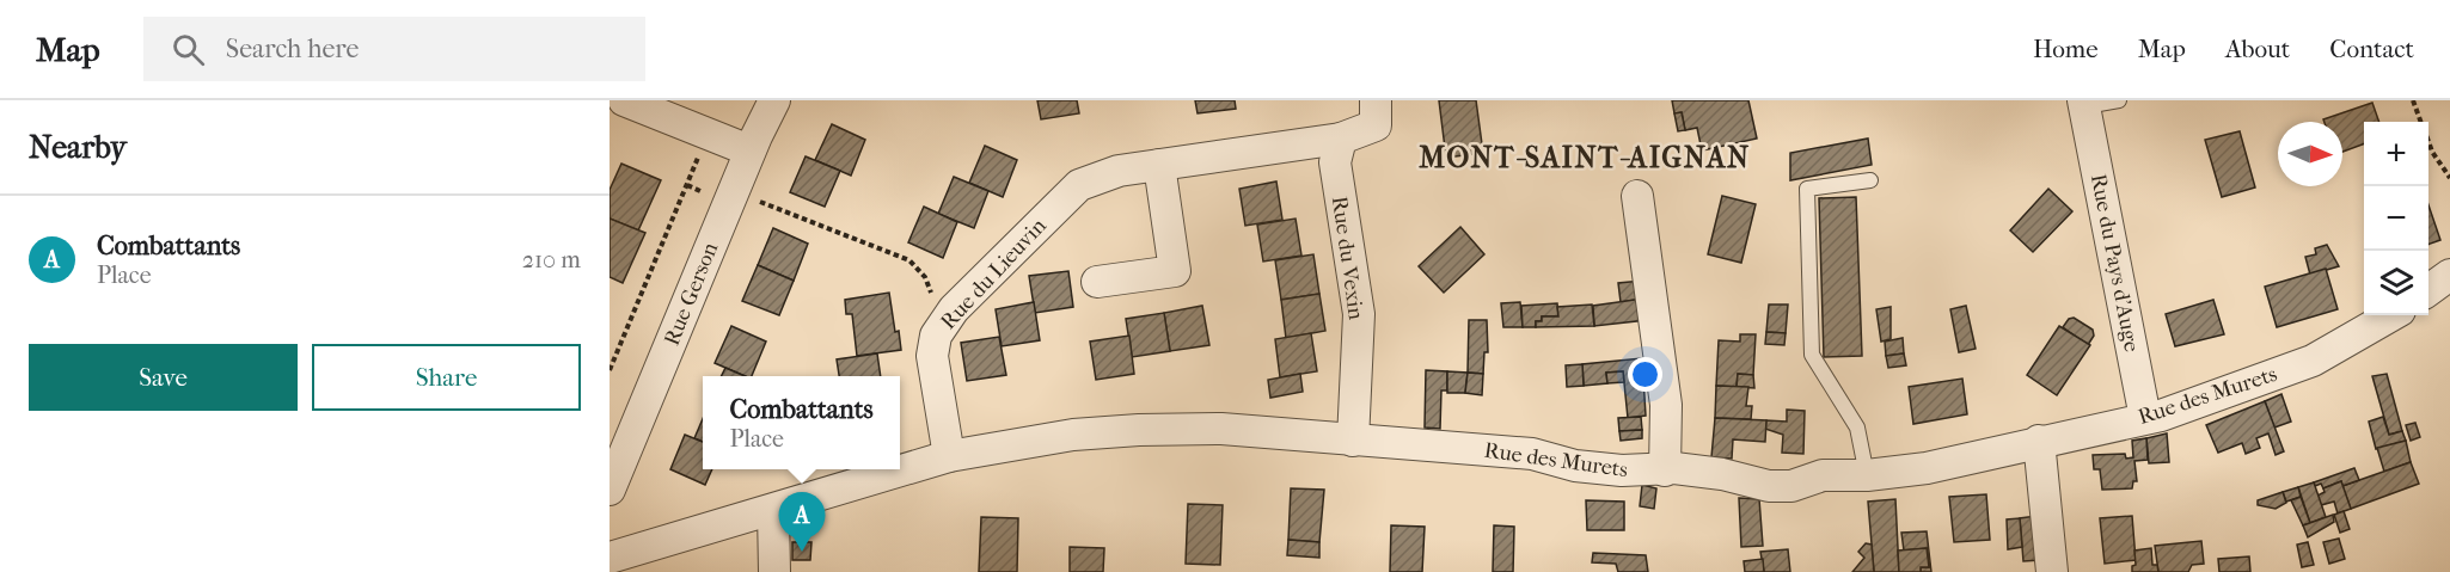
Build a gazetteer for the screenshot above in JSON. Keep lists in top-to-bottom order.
{
  "streets": {
    "street": [
      "Rue du Vexin",
      "Rue du Pays d'Auge",
      "Rue du Lieuvin",
      "Rue Gerson",
      "Rue des Murets"
    ]
  },
  "crossings": [
    ["Rue du Vexin", "Rue du Lieuvin"],
    ["Rue du Vexin", "Rue des Murets"],
    ["Rue du Pays d'Auge", "Rue des Murets"],
    ["Rue du Lieuvin", "Rue des Murets"]
  ],
  "districts": ["MONT-SAINT-AIGNAN"],
  "north": "right",
  "page": {
    "header": "Map",
    "search": "Search here",
    "nav": [
      "Home",
      "Map",
      "About",
      "Contact"
    ],
    "heading": "Nearby",
    "map_buttons": ["+", "−"],
    "list": [
      {
        "mark": "A",
        "name": "Combattants",
        "note": "Place",
        "value": "210 m"
      }
    ],
    "buttons": ["Save", "Share"],
    "popup": ["Combattants", "Place"],
    "pins": "A"
  }
}
